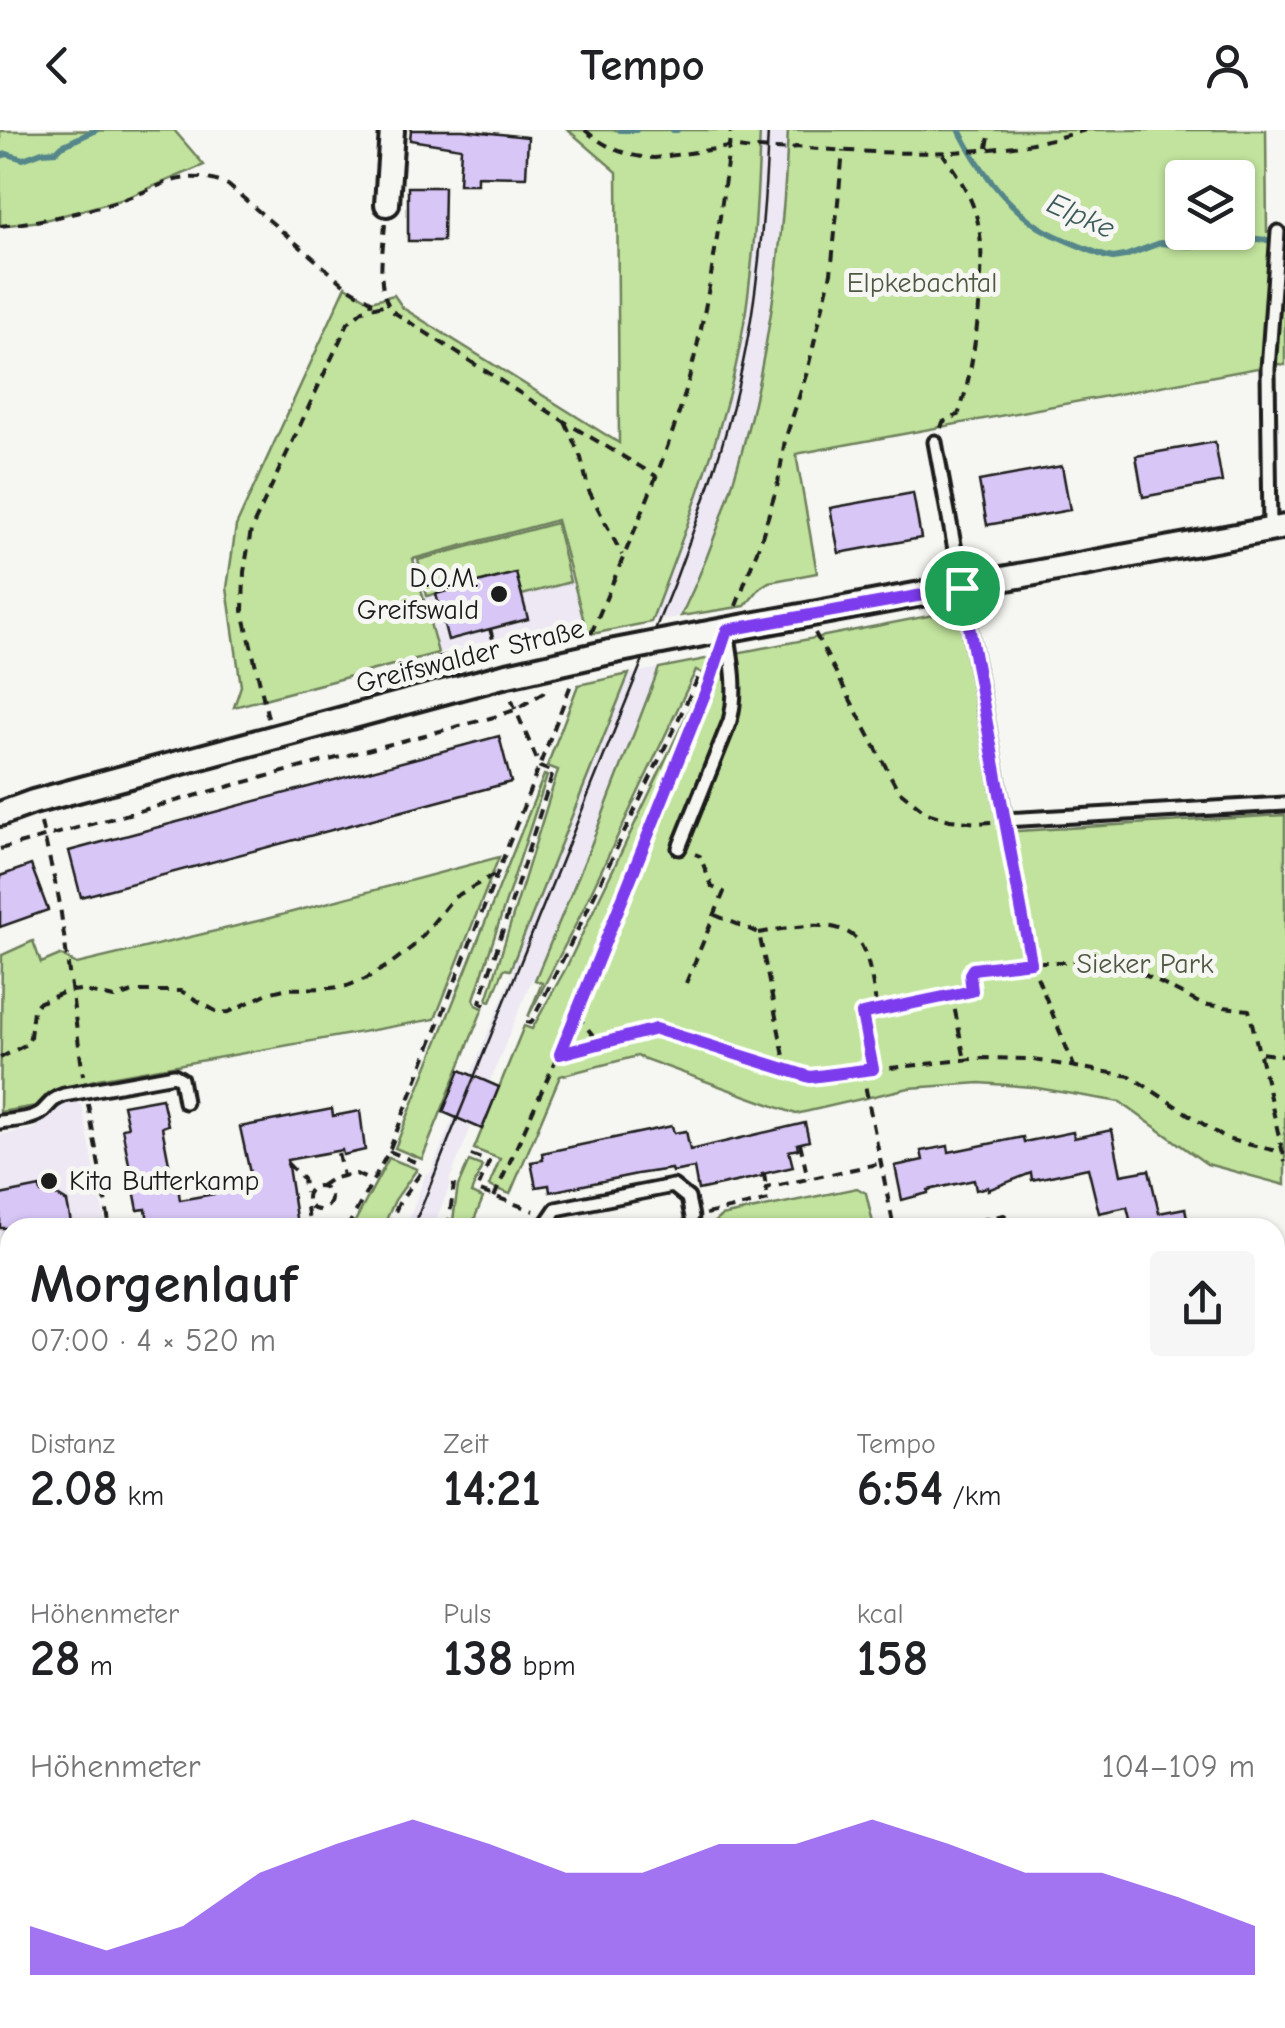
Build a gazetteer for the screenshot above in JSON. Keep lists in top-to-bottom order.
{
  "streets": {
    "street": ["Greifswalder Straße"]
  },
  "water": ["Elpke"],
  "parks": ["Elpkebachtal", "Sieker Park"],
  "places": ["D.O.M. Greifswald", "Kita Butterkamp"],
  "page": {
    "header": "Tempo",
    "heading": ["Morgenlauf", "07:00 · 4 × 520 m"],
    "stats": [
      ["Distanz", "2.08 km"],
      ["Zeit", "14:21"],
      ["Tempo", "6:54 /km"],
      ["Höhenmeter", "28 m"],
      ["Puls", "138 bpm"],
      ["kcal", "158"]
    ],
    "chart": ["Höhenmeter", "104–109 m"]
  }
}
